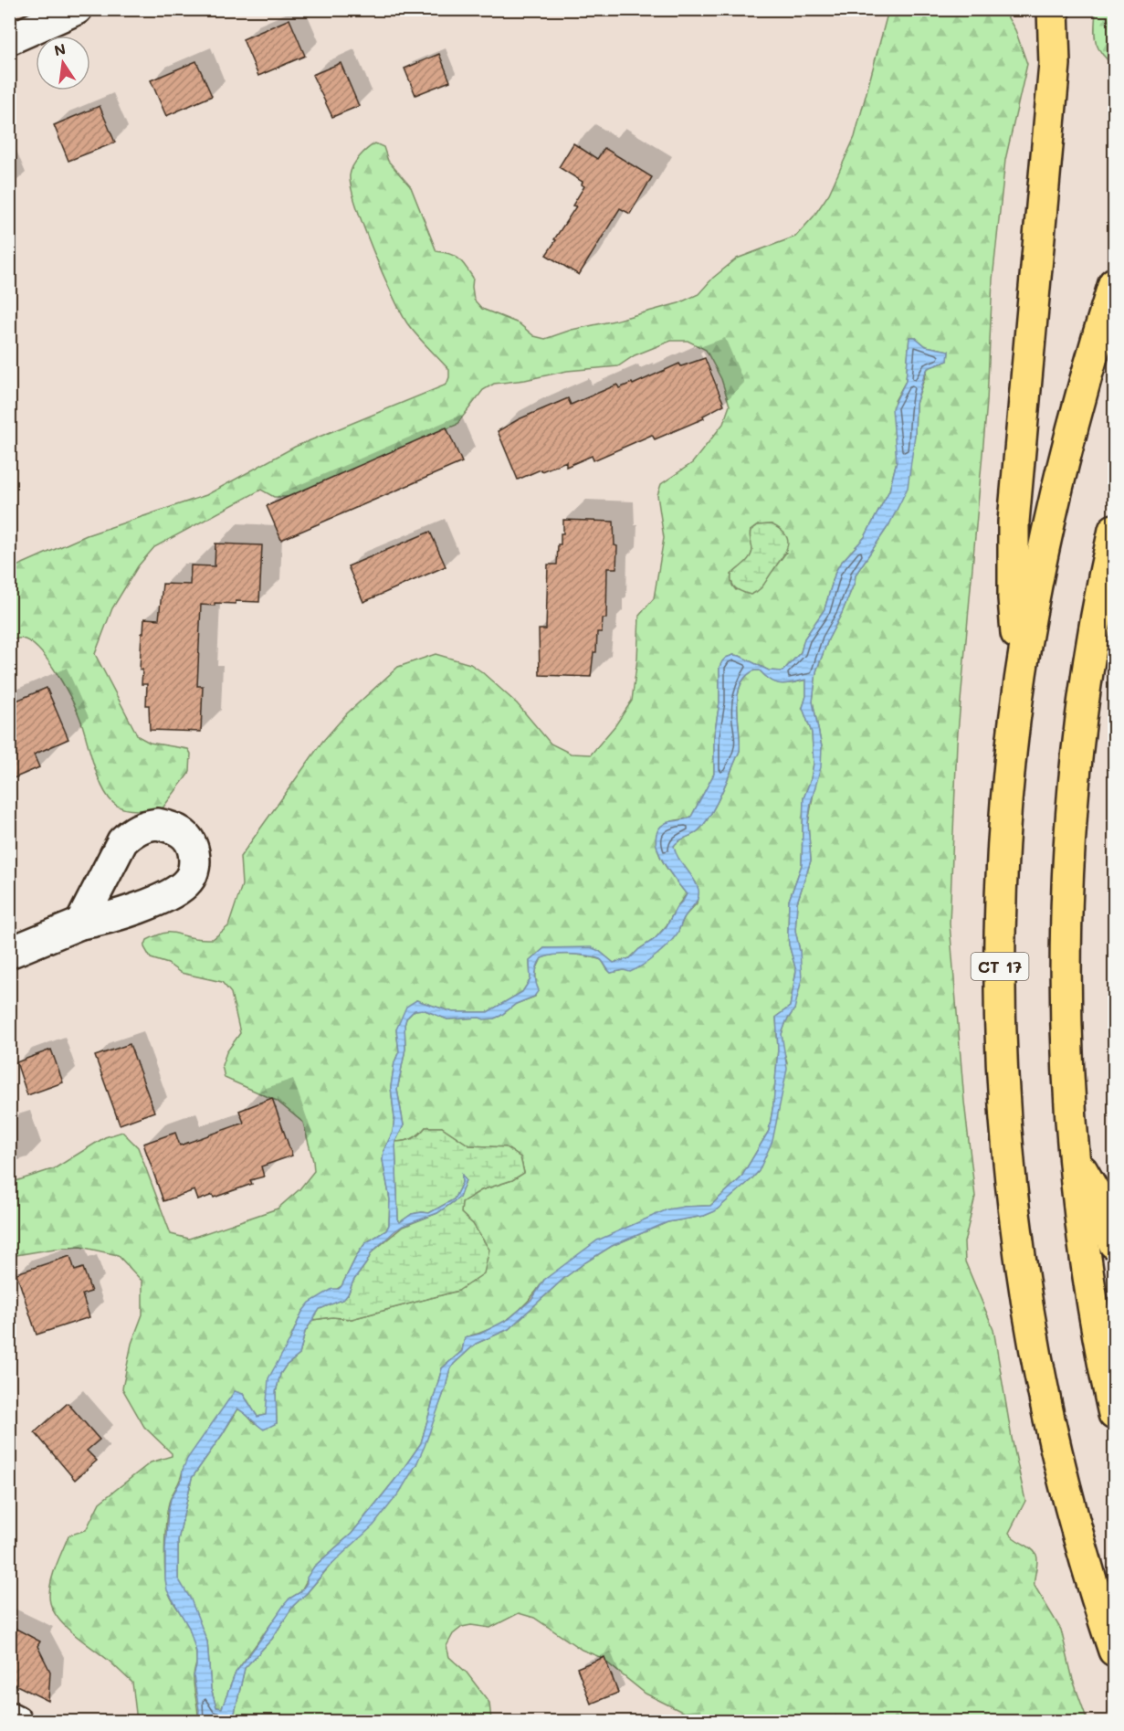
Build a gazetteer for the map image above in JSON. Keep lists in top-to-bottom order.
{
  "streets": {
    "highway": ["CT 17"]
  },
  "north": "top"
}
